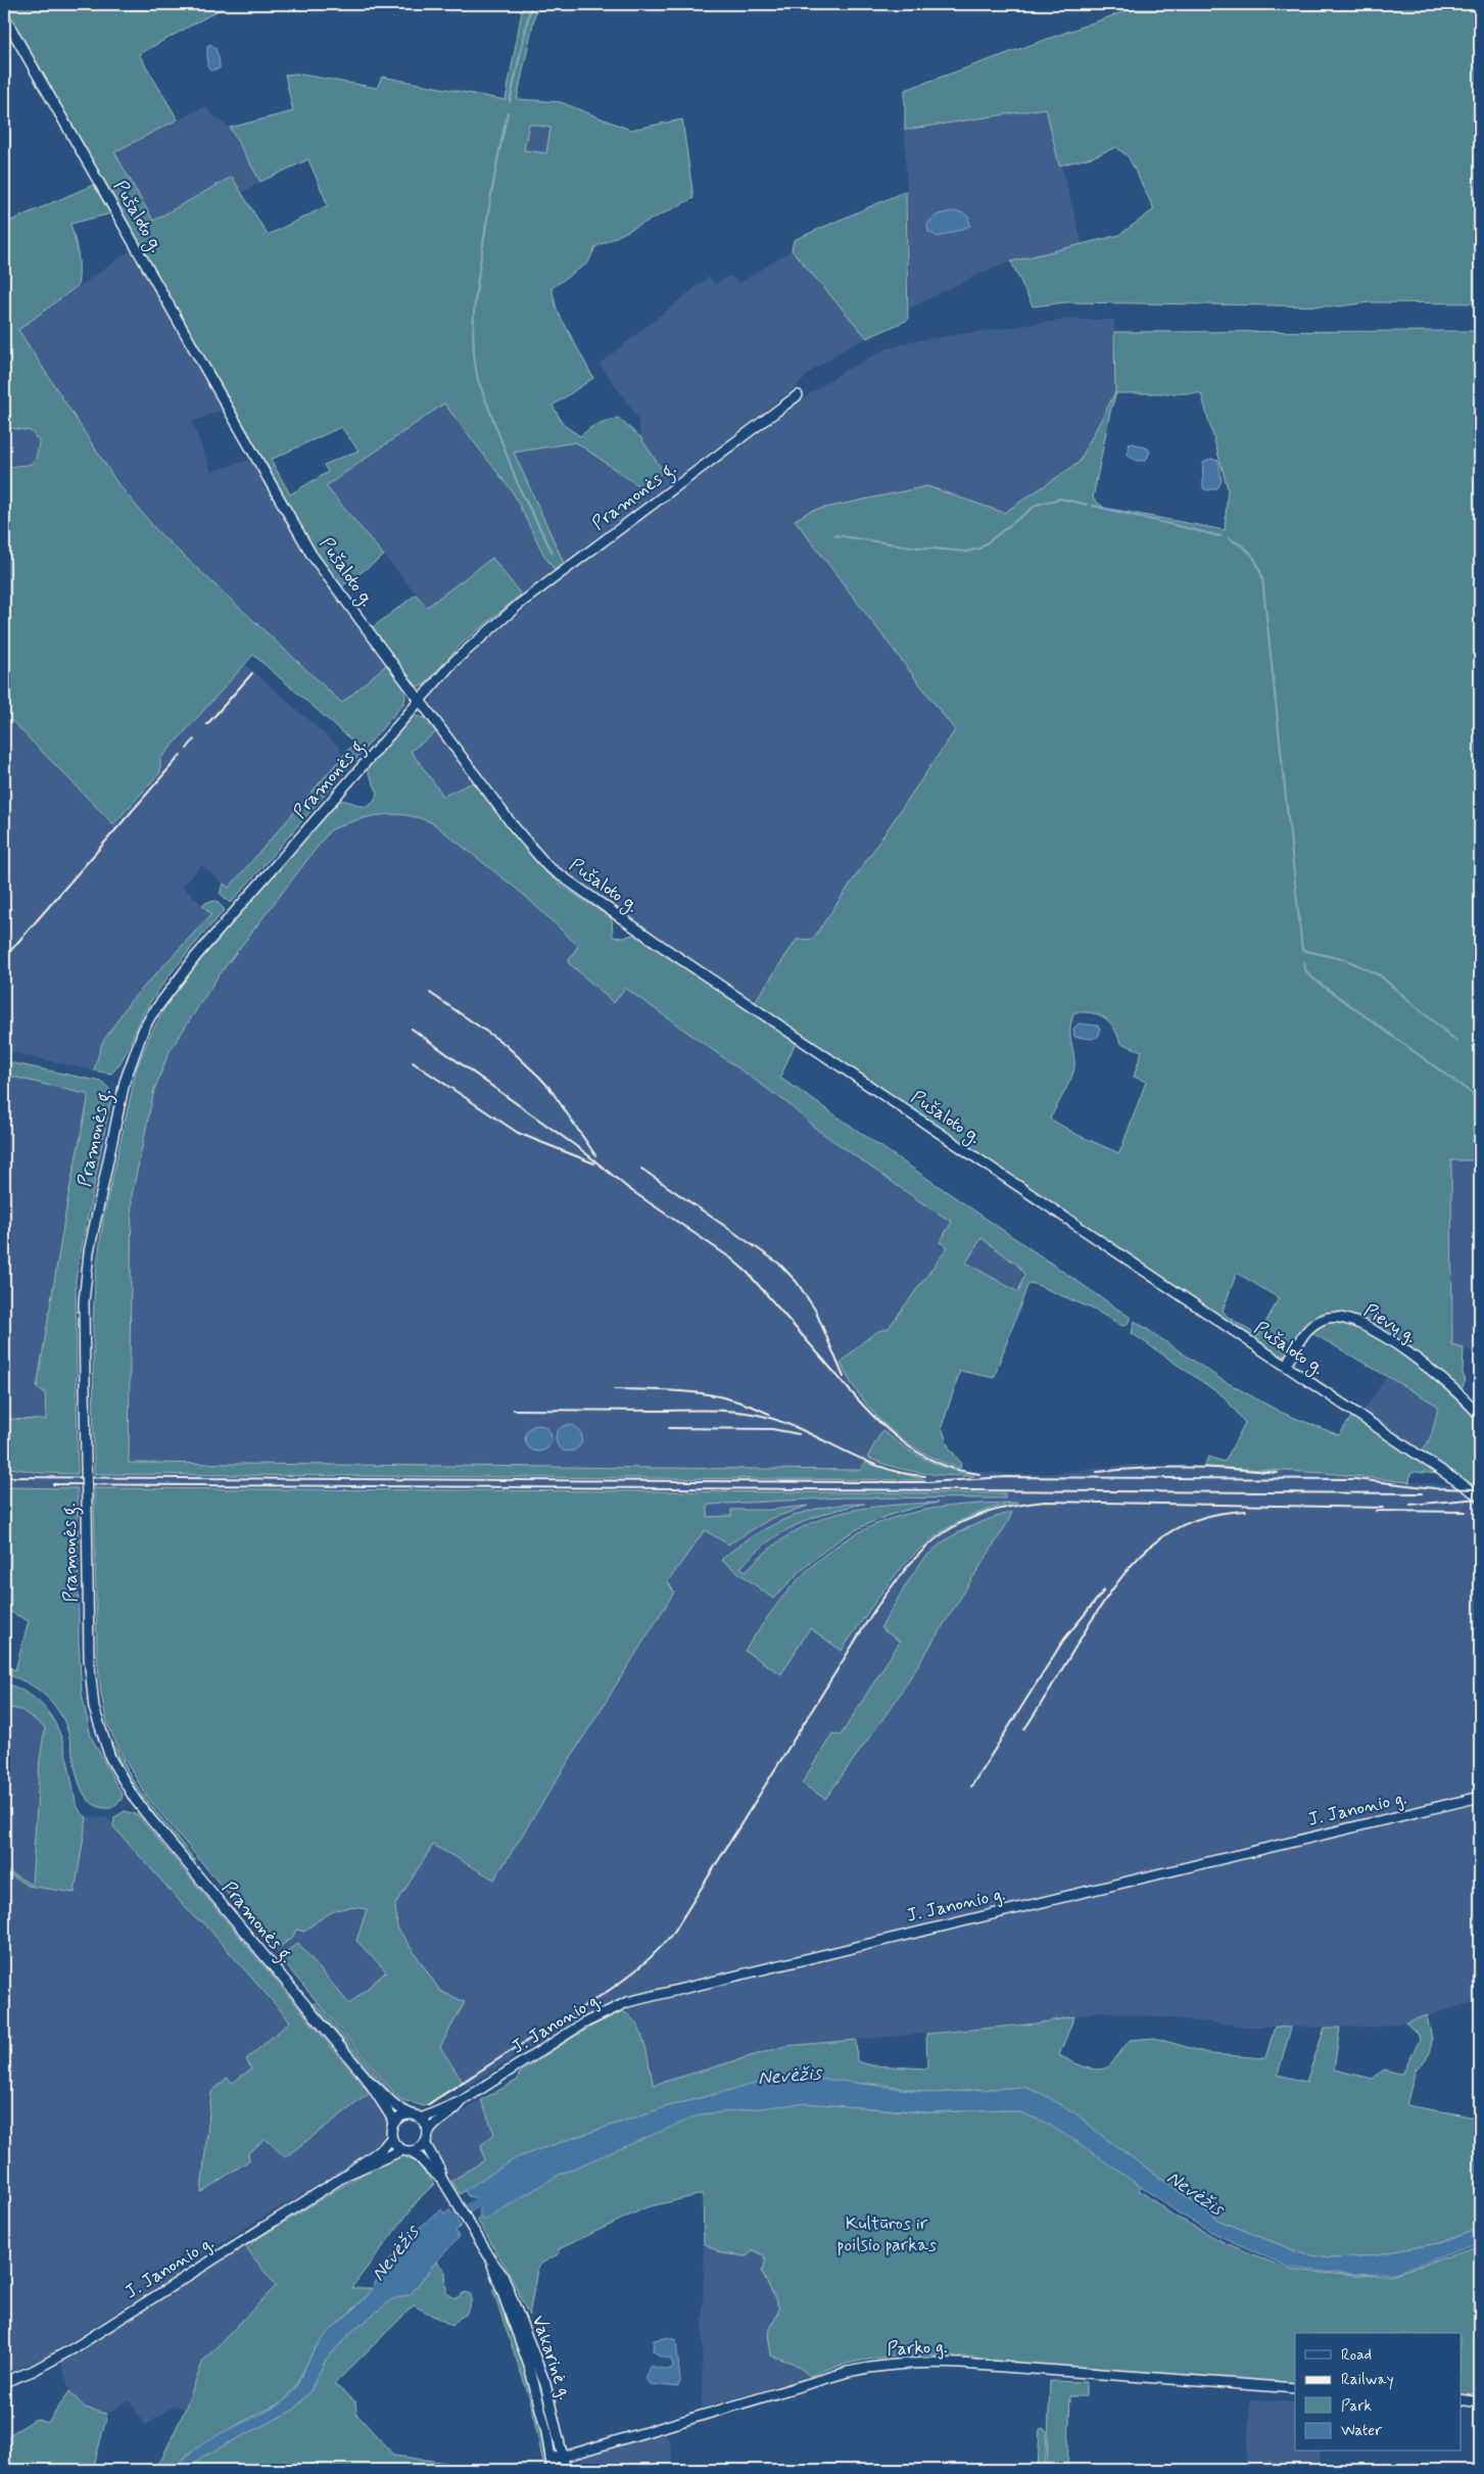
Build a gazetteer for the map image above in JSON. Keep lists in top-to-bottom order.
{
  "streets": {
    "main road": [
      "Pušaloto g.",
      "Pramonės g.",
      "Pievų g.",
      "J. Janonio g.",
      "Parko g.",
      "Vakarinė g."
    ]
  },
  "crossings": [
    ["Pušaloto g.", "Pramonės g."],
    ["Pušaloto g.", "Pievų g."],
    ["Pramonės g.", "J. Janonio g."],
    ["Pramonės g.", "Vakarinė g."],
    ["J. Janonio g.", "Vakarinė g."],
    ["Parko g.", "Vakarinė g."]
  ],
  "water": ["Nevėžis"],
  "parks": ["Kultūros ir poilsio parkas"],
  "legend": [
    "Road",
    "Railway",
    "Park",
    "Water"
  ]
}
